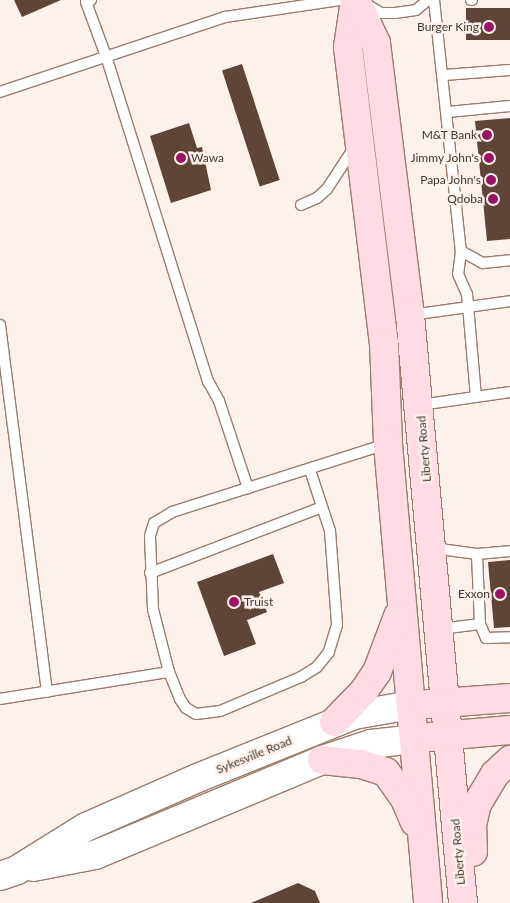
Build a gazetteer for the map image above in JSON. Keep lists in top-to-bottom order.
{
  "streets": {
    "main road": ["Liberty Road", "Sykesville Road"]
  },
  "crossings": [
    ["Liberty Road", "Sykesville Road"]
  ],
  "places": [
    "Burger King",
    "M&T Bank",
    "Wawa",
    "Jimmy John's",
    "Papa John's",
    "Qdoba",
    "Exxon",
    "Truist"
  ]
}
